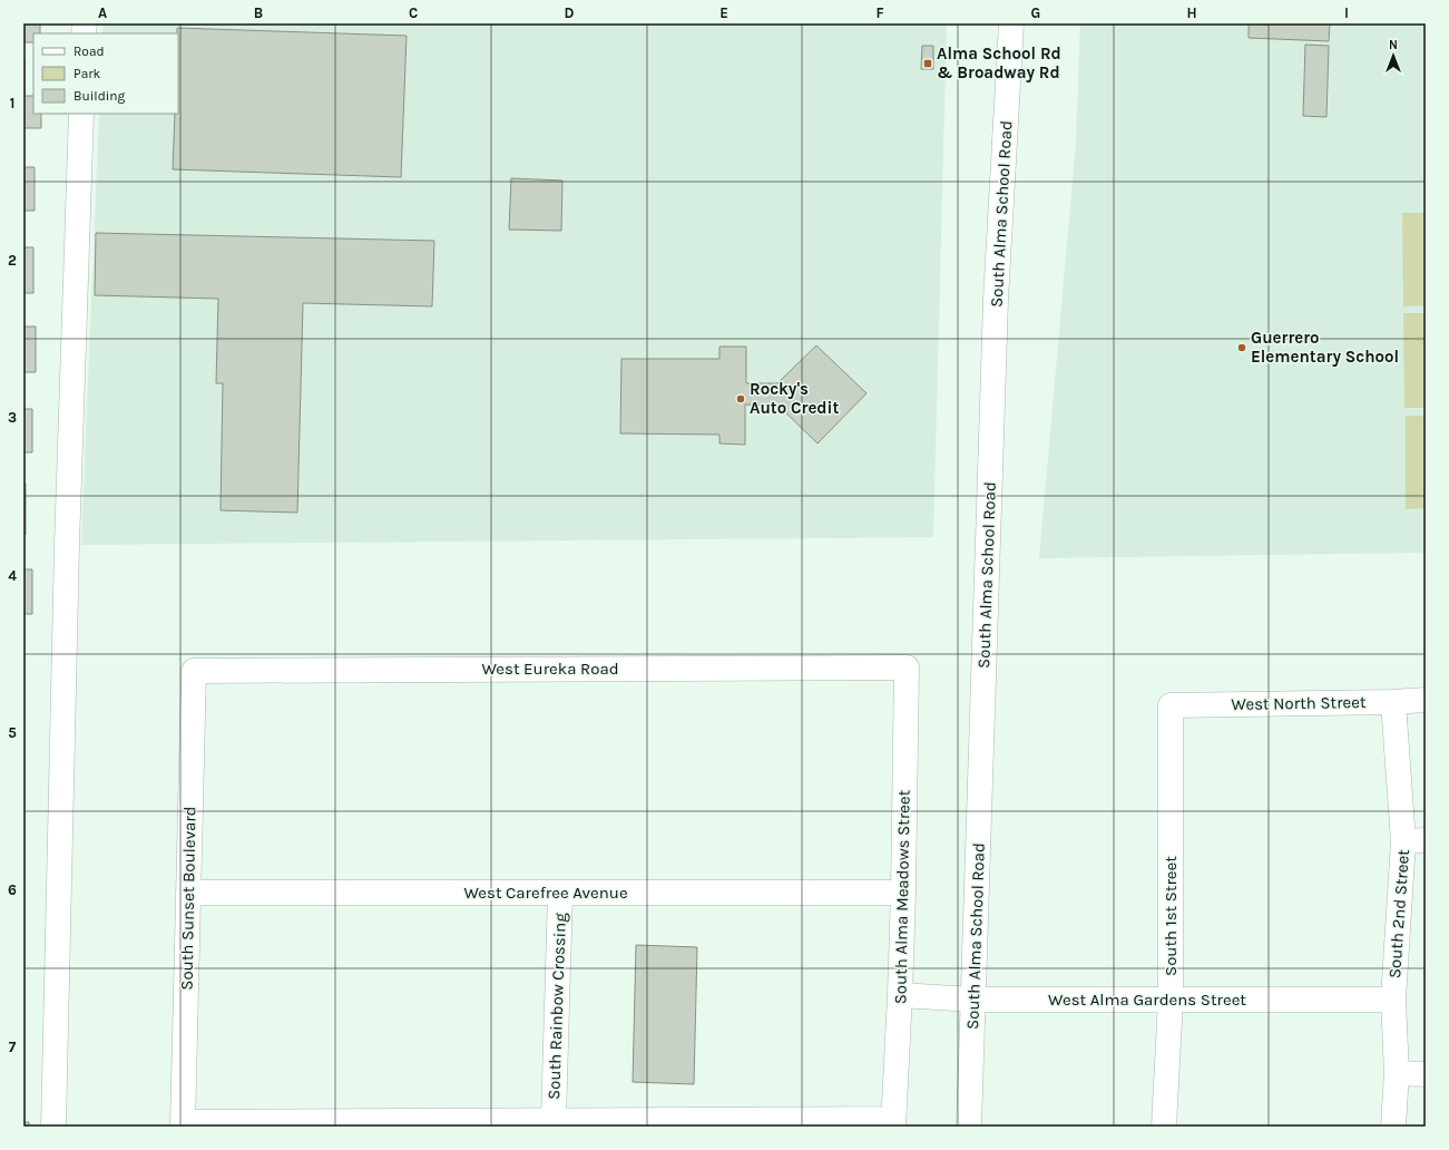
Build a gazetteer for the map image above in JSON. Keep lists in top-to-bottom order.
{
  "streets": {
    "main road": [
      "South Alma School Road",
      "West Eureka Road",
      "West North Street",
      "West Carefree Avenue",
      "South Alma Meadows Street",
      "South Sunset Boulevard",
      "South 2nd Street",
      "South 1st Street",
      "West Alma Gardens Street",
      "South Rainbow Crossing"
    ]
  },
  "crossings": [
    ["South Alma School Road", "West Alma Gardens Street"],
    ["West Eureka Road", "South Alma Meadows Street"],
    ["West Eureka Road", "South Sunset Boulevard"],
    ["West North Street", "South 2nd Street"],
    ["West North Street", "South 1st Street"],
    ["West Carefree Avenue", "South Alma Meadows Street"],
    ["West Carefree Avenue", "South Sunset Boulevard"],
    ["West Carefree Avenue", "South Rainbow Crossing"],
    ["South Alma Meadows Street", "West Alma Gardens Street"],
    ["South 2nd Street", "West Alma Gardens Street"],
    ["South 1st Street", "West Alma Gardens Street"]
  ],
  "places": {
    "transit": ["Alma School Rd & Broadway Rd"],
    "other": ["Guerrero Elementary School", "Rocky's Auto Credit"]
  },
  "legend": ["Road", "Park", "Building"],
  "north": "top",
  "grid": {
    "columns": [
      "A",
      "B",
      "C",
      "D",
      "E",
      "F",
      "G",
      "H",
      "I"
    ],
    "rows": [
      "1",
      "2",
      "3",
      "4",
      "5",
      "6",
      "7"
    ]
  }
}
